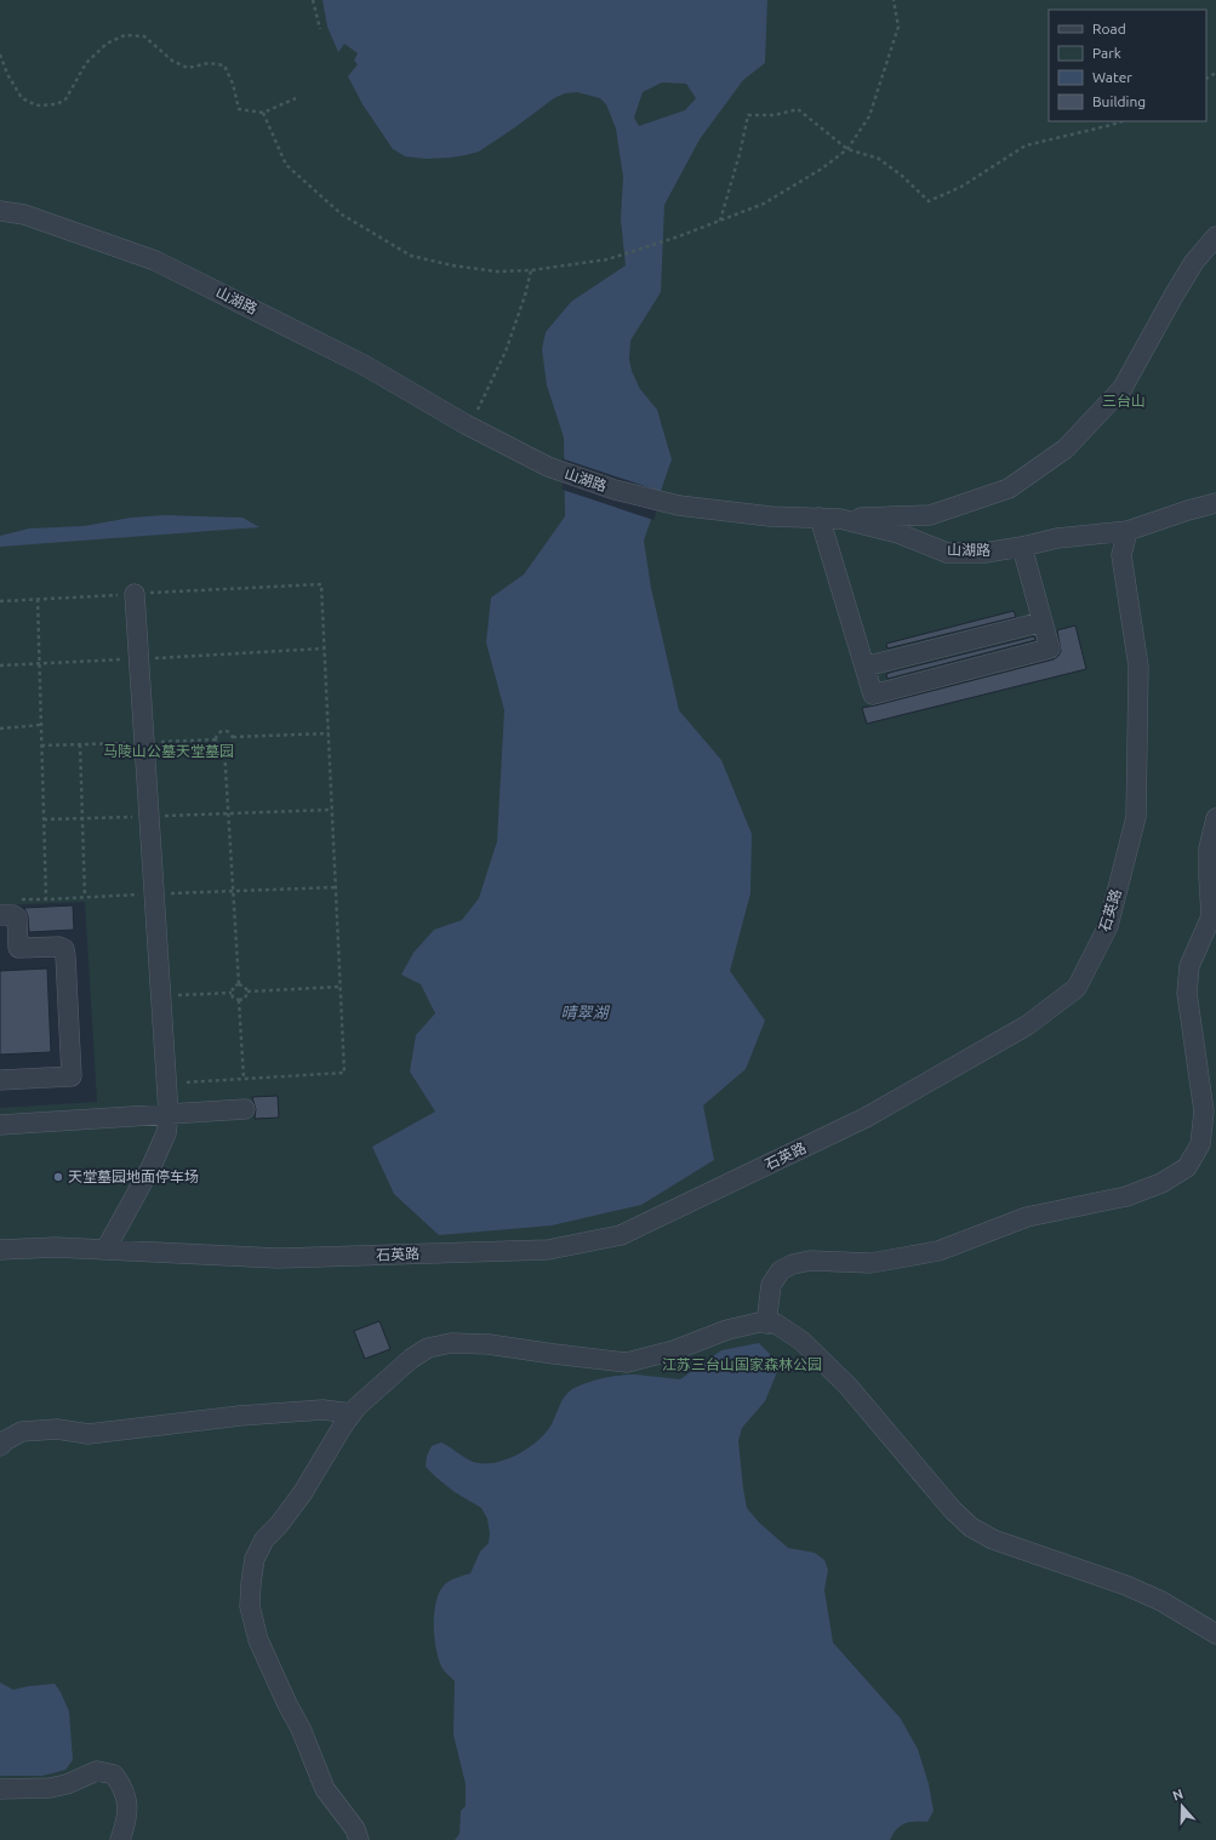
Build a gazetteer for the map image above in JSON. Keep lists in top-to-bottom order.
{
  "streets": {
    "street": ["山湖路", "石英路"]
  },
  "crossings": [
    ["山湖路", "石英路"]
  ],
  "water": ["晴翠湖"],
  "parks": ["三台山", "马陵山公墓天堂墓园", "江苏三台山国家森林公园"],
  "places": ["天堂墓园地面停车场"],
  "legend": [
    "Road",
    "Park",
    "Water",
    "Building"
  ],
  "north": "top"
}
